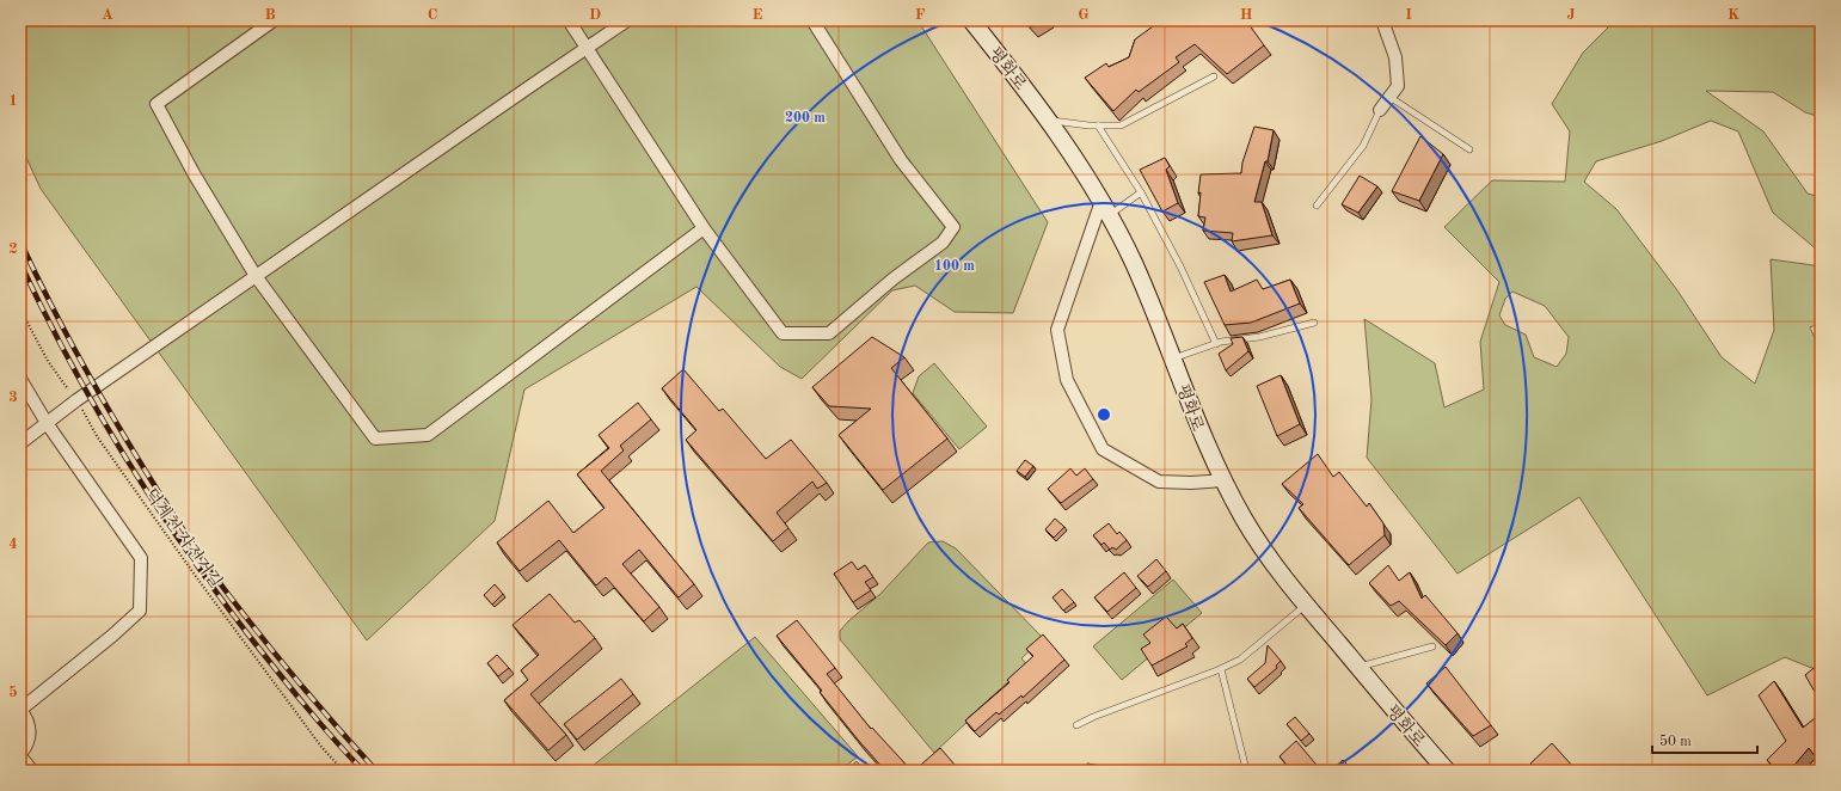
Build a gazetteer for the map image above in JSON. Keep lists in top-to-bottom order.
{
  "streets": {
    "main road": ["평화로"],
    "path": ["덕계천 자전거길"]
  },
  "scale_bar": "50 m",
  "grid": {
    "columns": [
      "A",
      "B",
      "C",
      "D",
      "E",
      "F",
      "G",
      "H",
      "I",
      "J",
      "K"
    ],
    "rows": [
      "1",
      "2",
      "3",
      "4",
      "5"
    ]
  },
  "rings": ["200 m", "100 m"]
}
